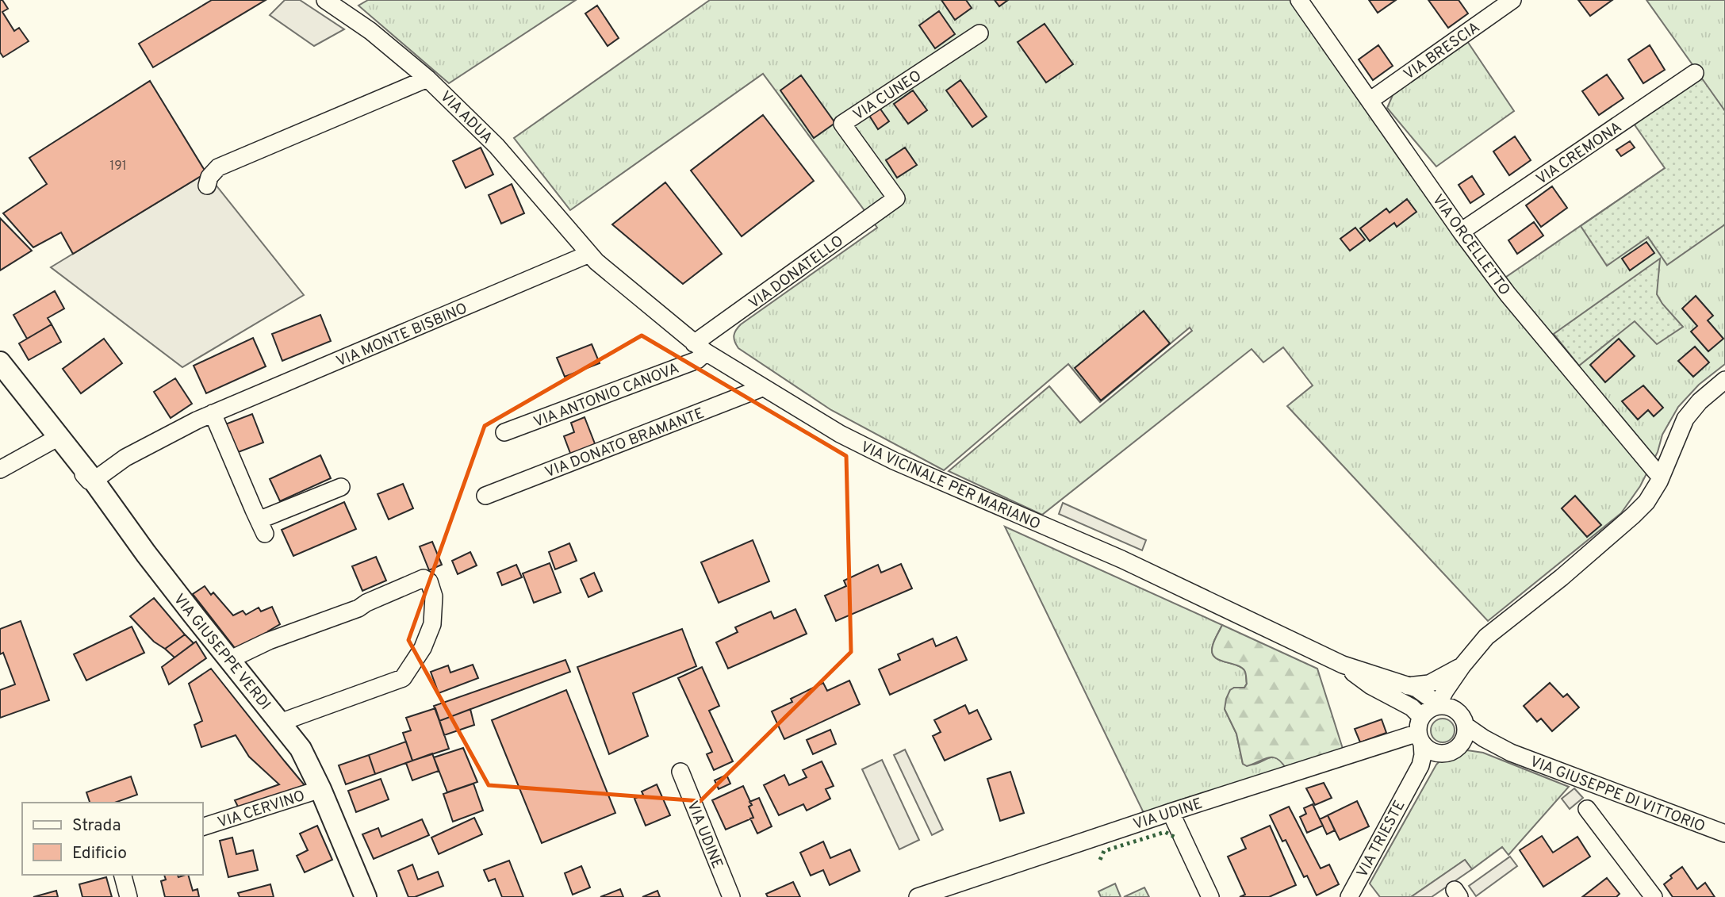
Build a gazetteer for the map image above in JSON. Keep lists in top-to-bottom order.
{
  "streets": {
    "main road": ["VIA GIUSEPPE VERDI"],
    "street": [
      "VIA BRESCIA",
      "VIA CUNEO",
      "VIA ADUA",
      "VIA CREMONA",
      "VIA ORCELLETTO",
      "VIA DONATELLO",
      "VIA MONTE BISBINO",
      "VIA ANTONIO CANOVA",
      "VIA DONATO BRAMANTE",
      "VIA VICINALE PER MARIANO",
      "VIA GIUSEPPE DI VITTORIO",
      "VIA CERVINO",
      "VIA UDINE",
      "VIA TRIESTE"
    ]
  },
  "crossings": [
    ["VIA BRESCIA", "VIA ORCELLETTO"],
    ["VIA CUNEO", "VIA DONATELLO"],
    ["VIA ADUA", "VIA MONTE BISBINO"],
    ["VIA ADUA", "VIA VICINALE PER MARIANO"],
    ["VIA CREMONA", "VIA ORCELLETTO"],
    ["VIA DONATELLO", "VIA ANTONIO CANOVA"],
    ["VIA DONATELLO", "VIA VICINALE PER MARIANO"],
    ["VIA MONTE BISBINO", "VIA VICINALE PER MARIANO"],
    ["VIA MONTE BISBINO", "VIA GIUSEPPE VERDI"],
    ["VIA ANTONIO CANOVA", "VIA VICINALE PER MARIANO"],
    ["VIA DONATO BRAMANTE", "VIA VICINALE PER MARIANO"],
    ["VIA GIUSEPPE VERDI", "VIA CERVINO"],
    ["VIA GIUSEPPE DI VITTORIO", "VIA UDINE"],
    ["VIA GIUSEPPE DI VITTORIO", "VIA TRIESTE"],
    ["VIA UDINE", "VIA TRIESTE"]
  ],
  "house_numbers": ["191"],
  "legend": ["Strada", "Edificio"]
}
